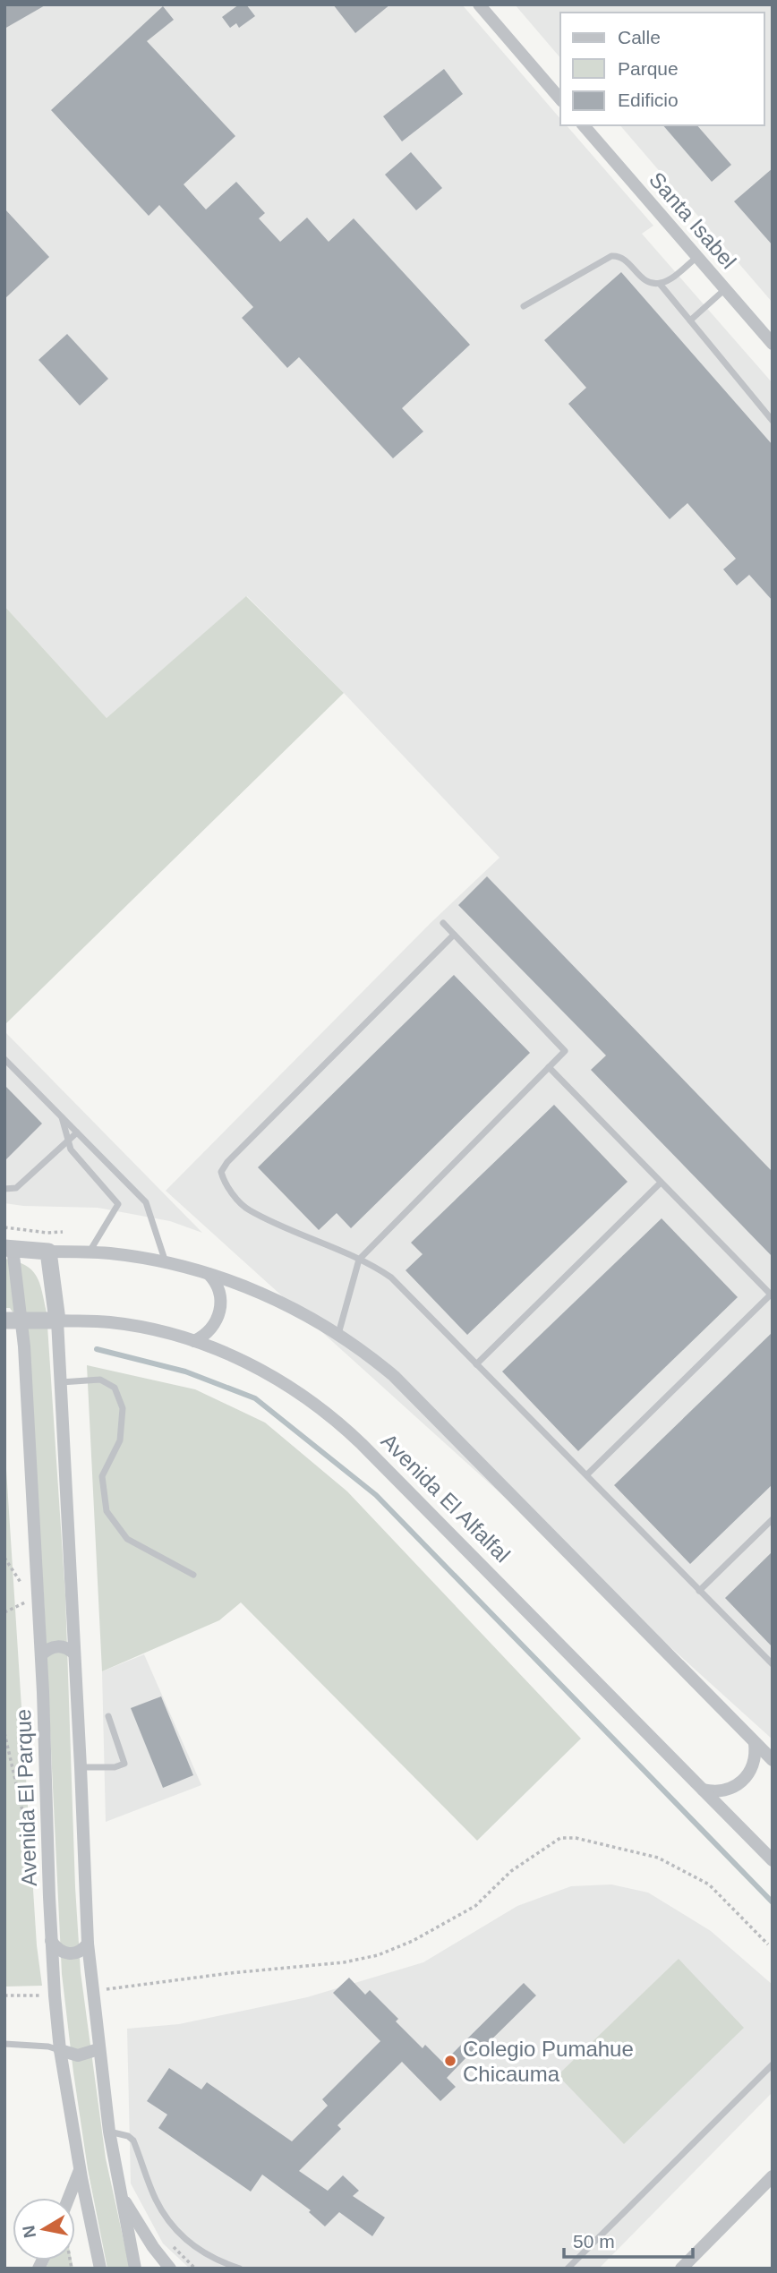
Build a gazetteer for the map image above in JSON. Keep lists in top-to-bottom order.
{
  "streets": {
    "street": ["Santa Isabel", "Avenida El Alfalfal", "Avenida El Parque"]
  },
  "crossings": [
    ["Avenida El Alfalfal", "Avenida El Parque"]
  ],
  "places": ["Colegio Pumahue Chicauma"],
  "legend": ["Calle", "Parque", "Edificio"],
  "scale_bar": "50 m",
  "north": "left"
}
